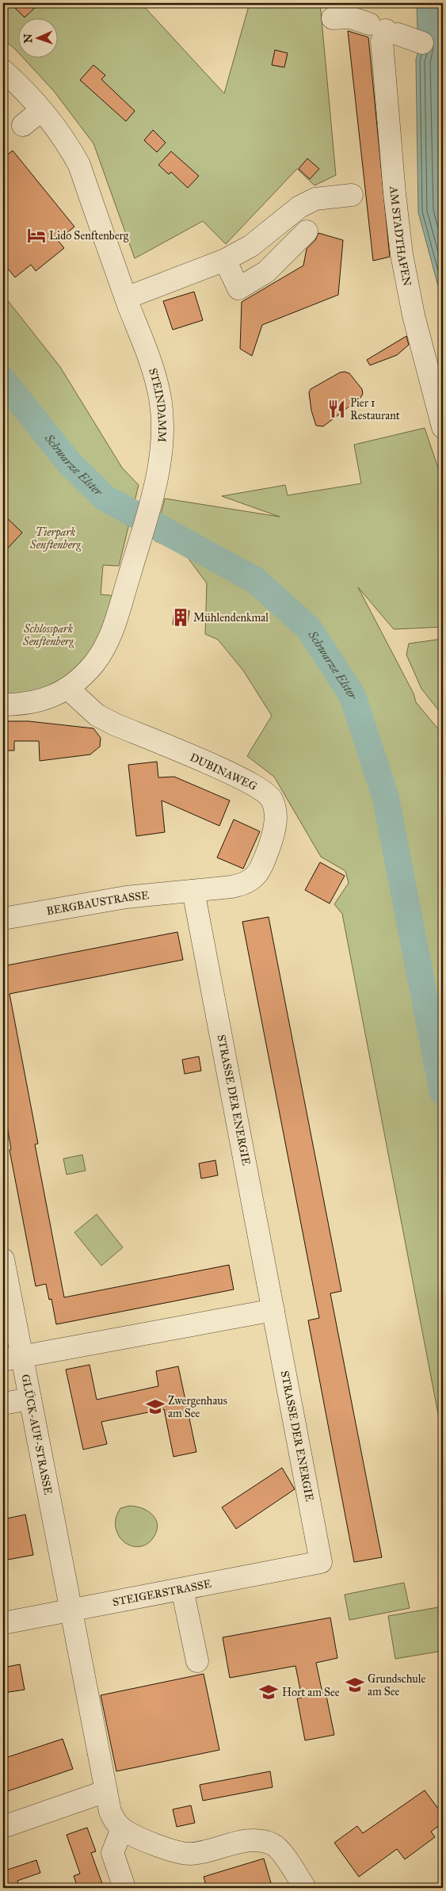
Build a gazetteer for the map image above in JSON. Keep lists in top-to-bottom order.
{
  "streets": {
    "street": [
      "AM STADTHAFEN",
      "STEINDAMM",
      "DUBINAWEG",
      "BERGBAUSTRASSE",
      "STRASSE DER ENERGIE",
      "GLÜCK-AUF-STRASSE",
      "STEIGERSTRASSE"
    ]
  },
  "crossings": [
    ["STEINDAMM", "DUBINAWEG"],
    ["DUBINAWEG", "BERGBAUSTRASSE"],
    ["DUBINAWEG", "STRASSE DER ENERGIE"],
    ["BERGBAUSTRASSE", "STRASSE DER ENERGIE"],
    ["STRASSE DER ENERGIE", "STEIGERSTRASSE"],
    ["GLÜCK-AUF-STRASSE", "STEIGERSTRASSE"]
  ],
  "water": ["Schwarze Elster"],
  "parks": ["Tierpark Senftenberg", "Schlosspark Senftenberg"],
  "places": {
    "hotel": ["Lido Senftenberg"],
    "restaurant": ["Pier 1 Restaurant"],
    "building": ["Mühlendenkmal"],
    "school or university": ["Zwergenhaus am See", "Grundschule am See", "Hort am See"]
  },
  "north": "left"
}
